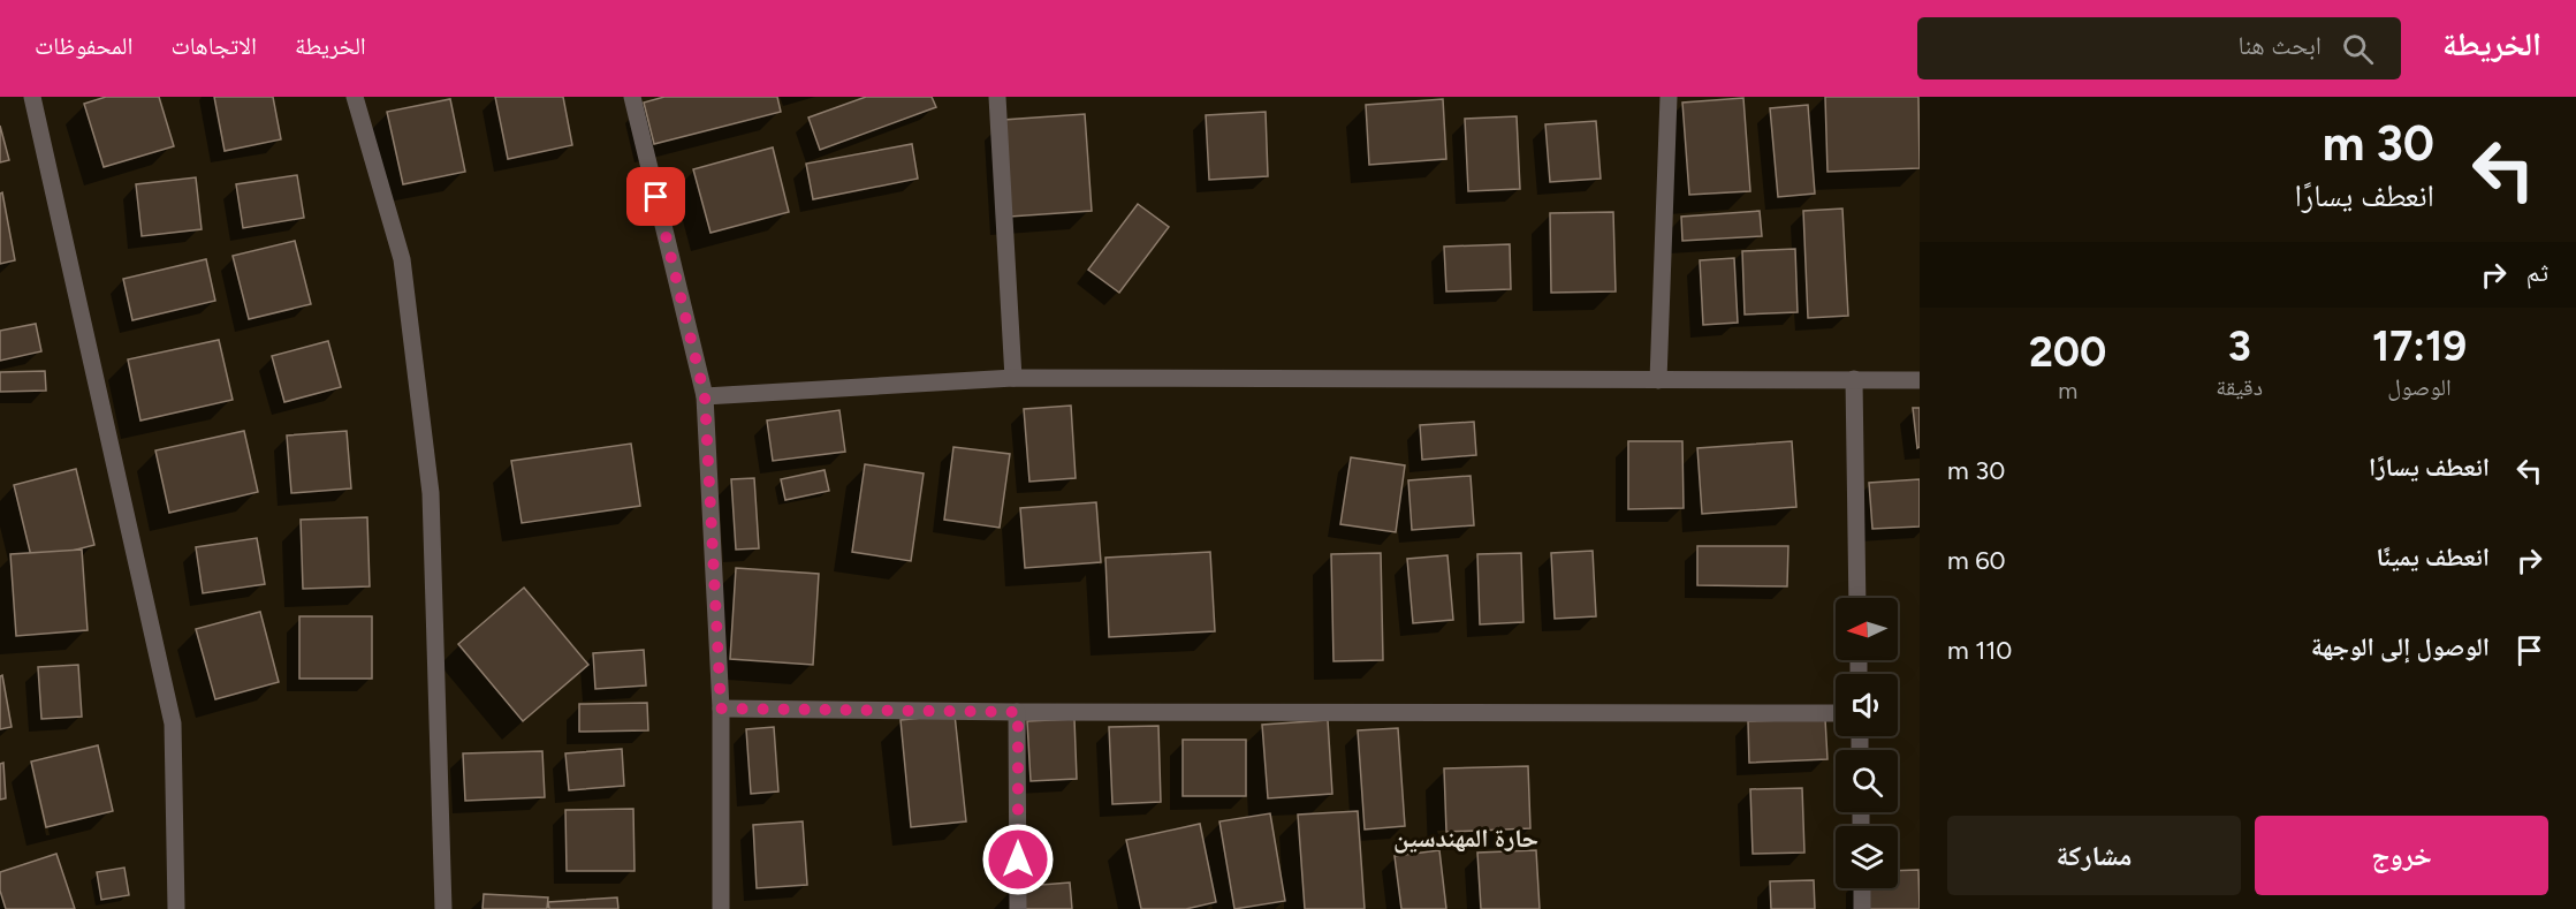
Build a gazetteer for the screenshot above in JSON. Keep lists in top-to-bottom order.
{
  "districts": ["حارة المهندسين"],
  "north": "left",
  "page": {
    "header": "الخريطة",
    "search": "ابحث هنا",
    "nav": ["الخريطة", "الاتجاهات", "المحفوظات"],
    "turn": ["30 m", "انعطف يسارًا"],
    "then": "ثم",
    "eta": [
      "17:19",
      "الوصول",
      "3",
      "دقيقة",
      "200",
      "m"
    ],
    "list": [
      {
        "name": "انعطف يسارًا",
        "value": "30 m"
      },
      {
        "name": "انعطف يمينًا",
        "value": "60 m"
      },
      {
        "name": "الوصول إلى الوجهة",
        "value": "110 m"
      }
    ],
    "buttons": ["خروج", "مشاركة"]
  }
}
